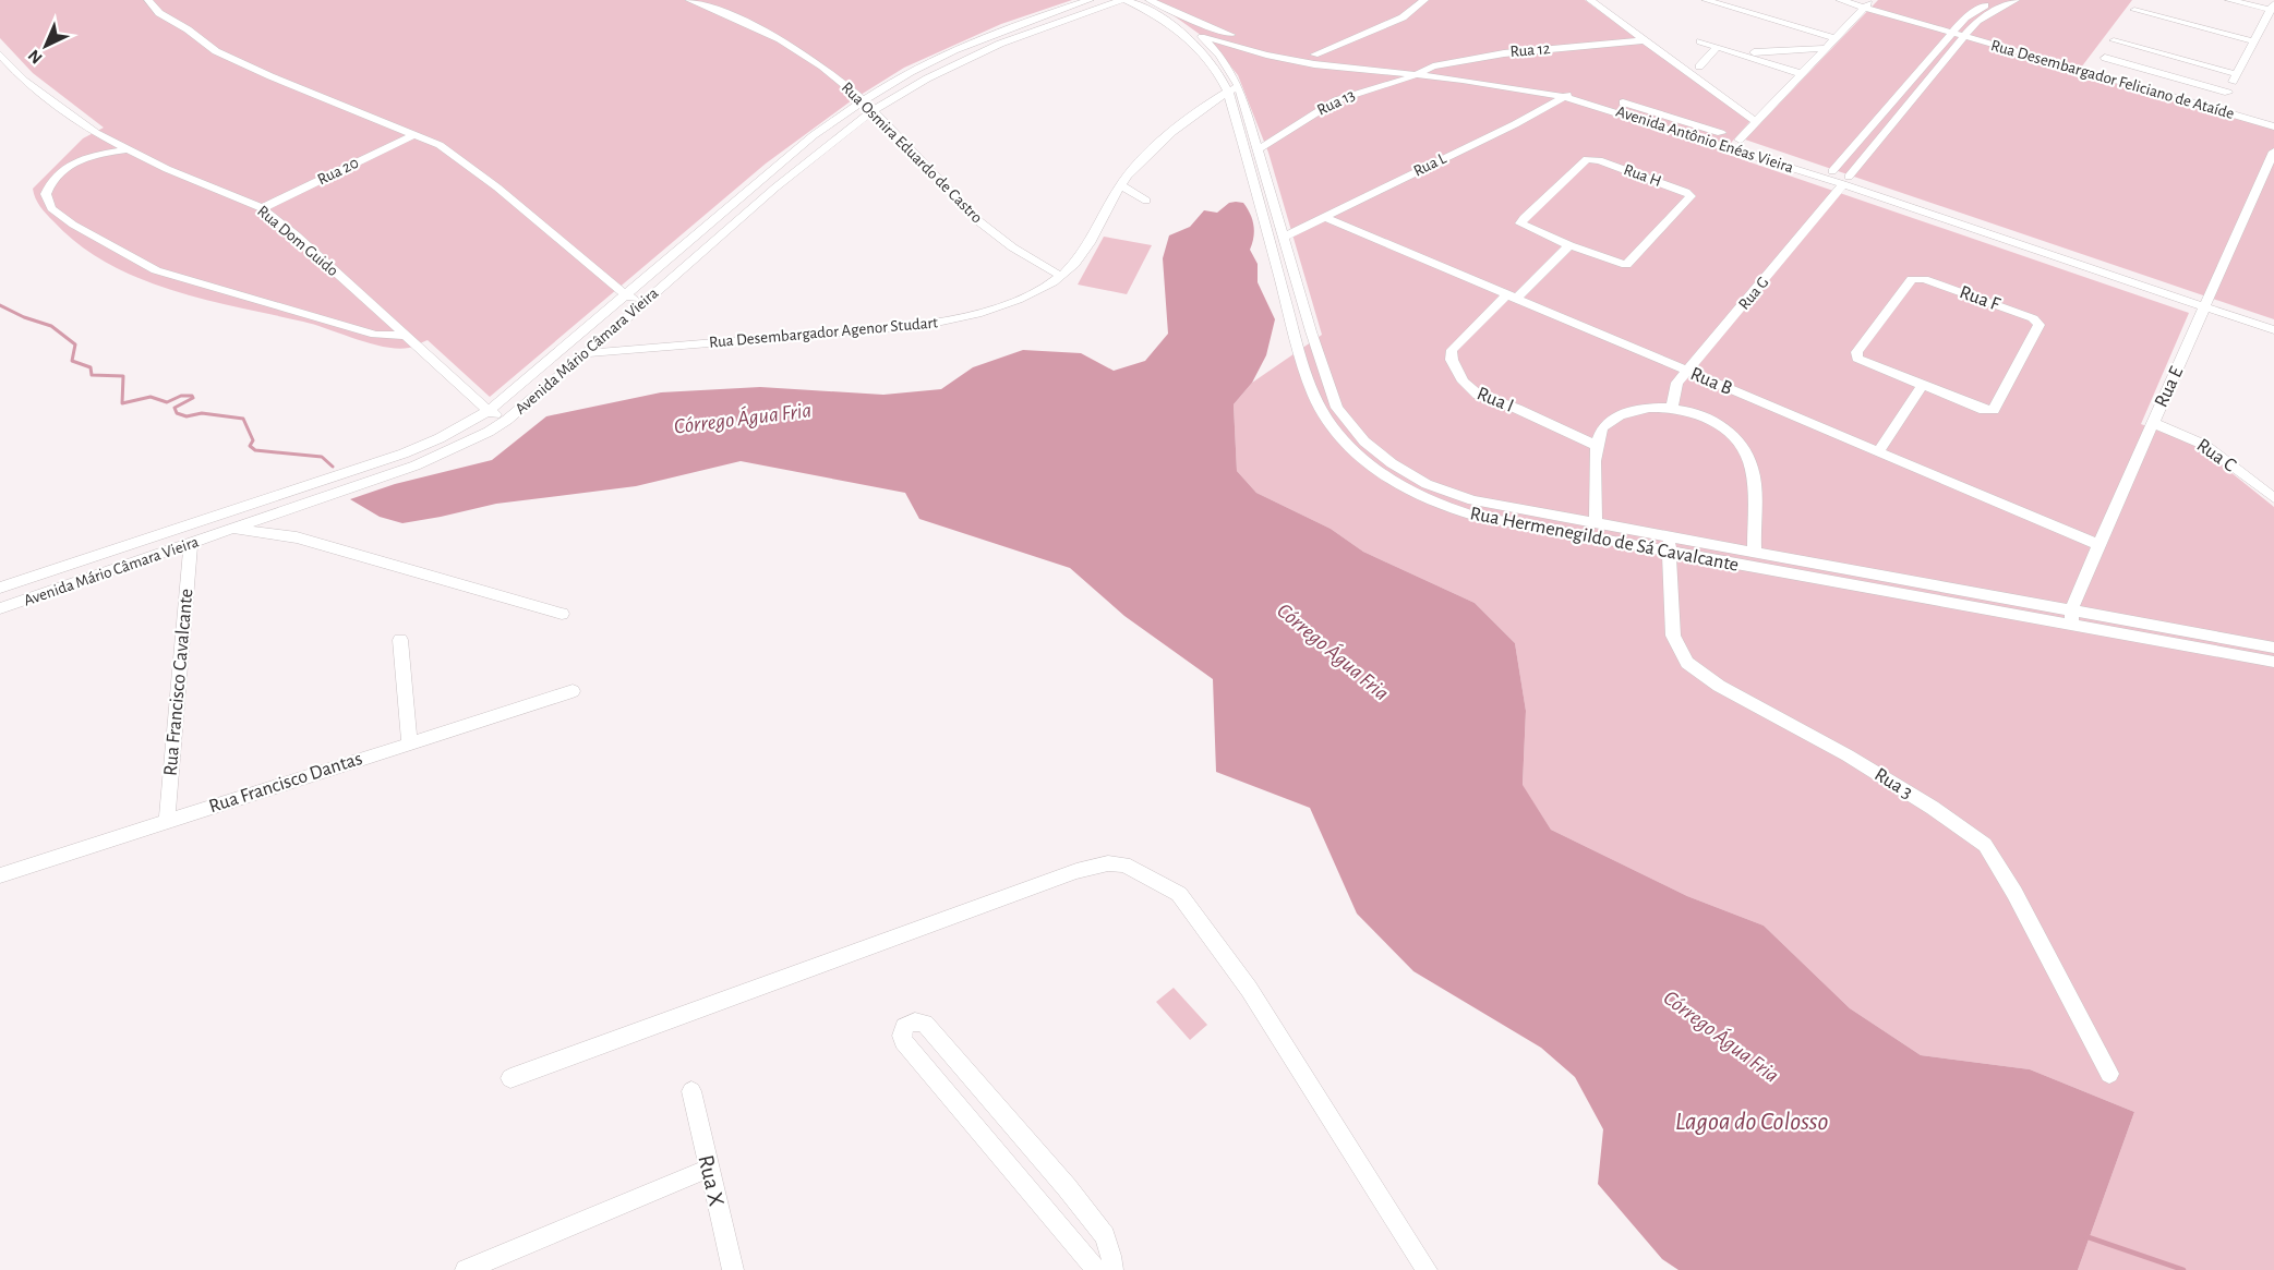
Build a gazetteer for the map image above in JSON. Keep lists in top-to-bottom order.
{
  "streets": {
    "street": [
      "Rua 12",
      "Rua Desembargador Feliciano de Ataíde",
      "Rua 13",
      "Avenida Antônio Enéas Vieira",
      "Rua Osmira Eduardo de Castro",
      "Rua L",
      "Rua 20",
      "Rua H",
      "Rua Dom Guido",
      "Rua G",
      "Rua F",
      "Rua Desembargador Agenor Studart",
      "Avenida Mário Câmara Vieira",
      "Rua B",
      "Rua E",
      "Rua I",
      "Rua C",
      "Rua Hermenegildo de Sá Cavalcante",
      "Rua Francisco Cavalcante",
      "Rua Francisco Dantas",
      "Rua 3",
      "Rua X"
    ]
  },
  "crossings": [
    ["Rua 12", "Rua 13"],
    ["Rua 12", "Avenida Antônio Enéas Vieira"],
    ["Rua Desembargador Feliciano de Ataíde", "Rua G"],
    ["Rua 13", "Avenida Antônio Enéas Vieira"],
    ["Rua 13", "Rua Hermenegildo de Sá Cavalcante"],
    ["Avenida Antônio Enéas Vieira", "Rua L"],
    ["Avenida Antônio Enéas Vieira", "Rua G"],
    ["Avenida Antônio Enéas Vieira", "Avenida Mário Câmara Vieira"],
    ["Avenida Antônio Enéas Vieira", "Rua E"],
    ["Avenida Antônio Enéas Vieira", "Rua Hermenegildo de Sá Cavalcante"],
    ["Rua Osmira Eduardo de Castro", "Rua Desembargador Agenor Studart"],
    ["Rua Osmira Eduardo de Castro", "Avenida Mário Câmara Vieira"],
    ["Rua L", "Rua B"],
    ["Rua L", "Rua Hermenegildo de Sá Cavalcante"],
    ["Rua 20", "Rua Dom Guido"],
    ["Rua Dom Guido", "Avenida Mário Câmara Vieira"],
    ["Rua G", "Rua B"],
    ["Rua Desembargador Agenor Studart", "Avenida Mário Câmara Vieira"],
    ["Rua Desembargador Agenor Studart", "Rua Hermenegildo de Sá Cavalcante"],
    ["Avenida Mário Câmara Vieira", "Rua Francisco Cavalcante"],
    ["Rua B", "Rua E"],
    ["Rua B", "Rua I"],
    ["Rua E", "Rua C"],
    ["Rua E", "Rua Hermenegildo de Sá Cavalcante"],
    ["Rua Hermenegildo de Sá Cavalcante", "Rua 3"],
    ["Rua Francisco Cavalcante", "Rua Francisco Dantas"]
  ],
  "water": ["Córrego Água Fria", "Lagoa do Colosso"],
  "north": "bottom left"
}
